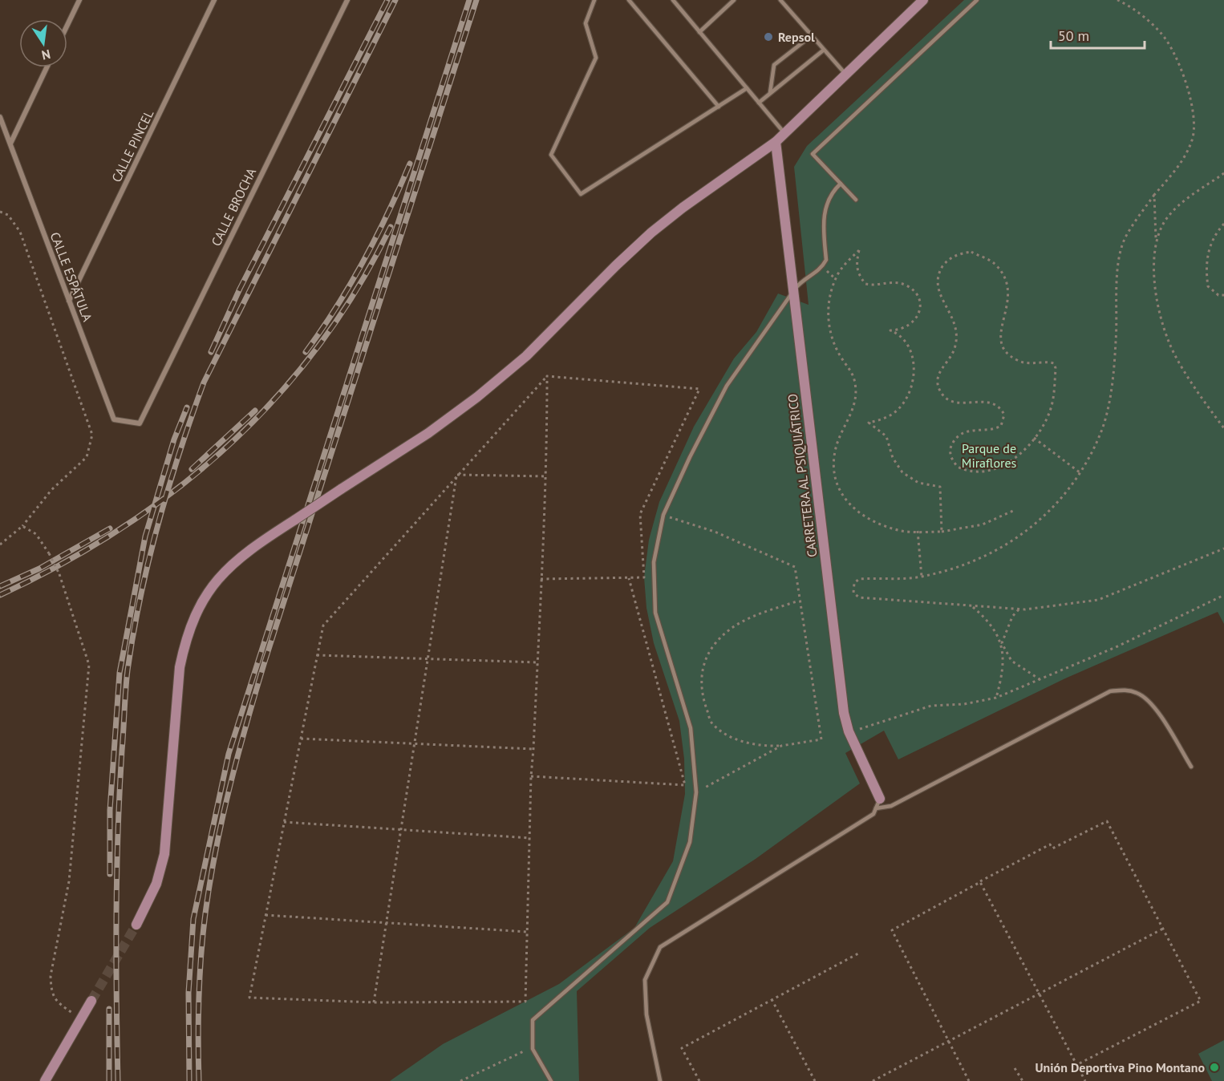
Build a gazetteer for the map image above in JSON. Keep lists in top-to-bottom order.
{
  "streets": {
    "street": [
      "CALLE PINCEL",
      "CALLE BROCHA",
      "CALLE ESPÁTULA",
      "CARRETERA AL PSIQUIÁTRICO"
    ]
  },
  "crossings": [
    ["CALLE PINCEL", "CALLE ESPÁTULA"],
    ["CALLE BROCHA", "CALLE ESPÁTULA"]
  ],
  "parks": ["Parque de Miraflores"],
  "places": ["Repsol", "Unión Deportiva Pino Montano"],
  "scale_bar": "50 m",
  "north": "bottom"
}
